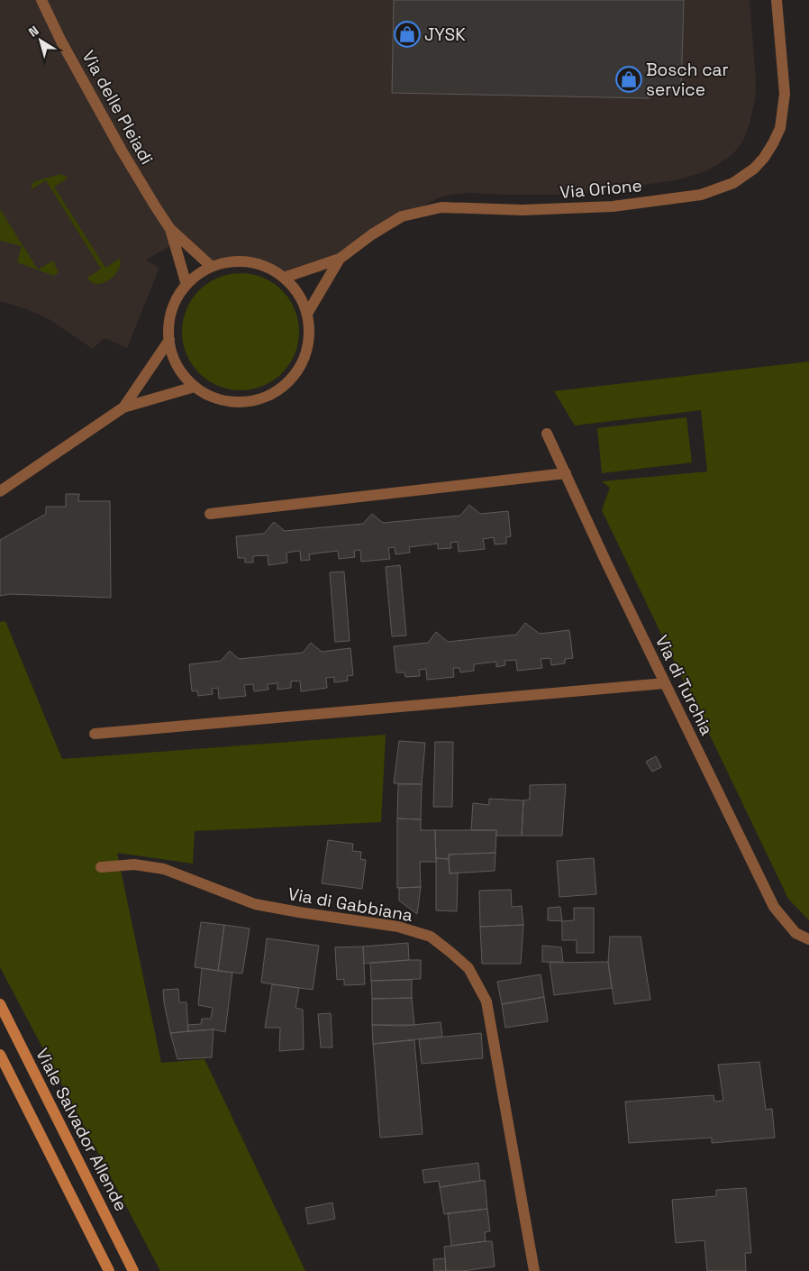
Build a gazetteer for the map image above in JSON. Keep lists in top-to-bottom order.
{
  "streets": {
    "main road": ["Viale Salvador Allende"],
    "street": [
      "Via delle Pleiadi",
      "Via Orione",
      "Via di Turchia",
      "Via di Gabbiana"
    ]
  },
  "crossings": [
    ["Via delle Pleiadi", "Via Orione"]
  ],
  "places": {
    "shop": ["JYSK", "Bosch car service"]
  },
  "north": "top left"
}
